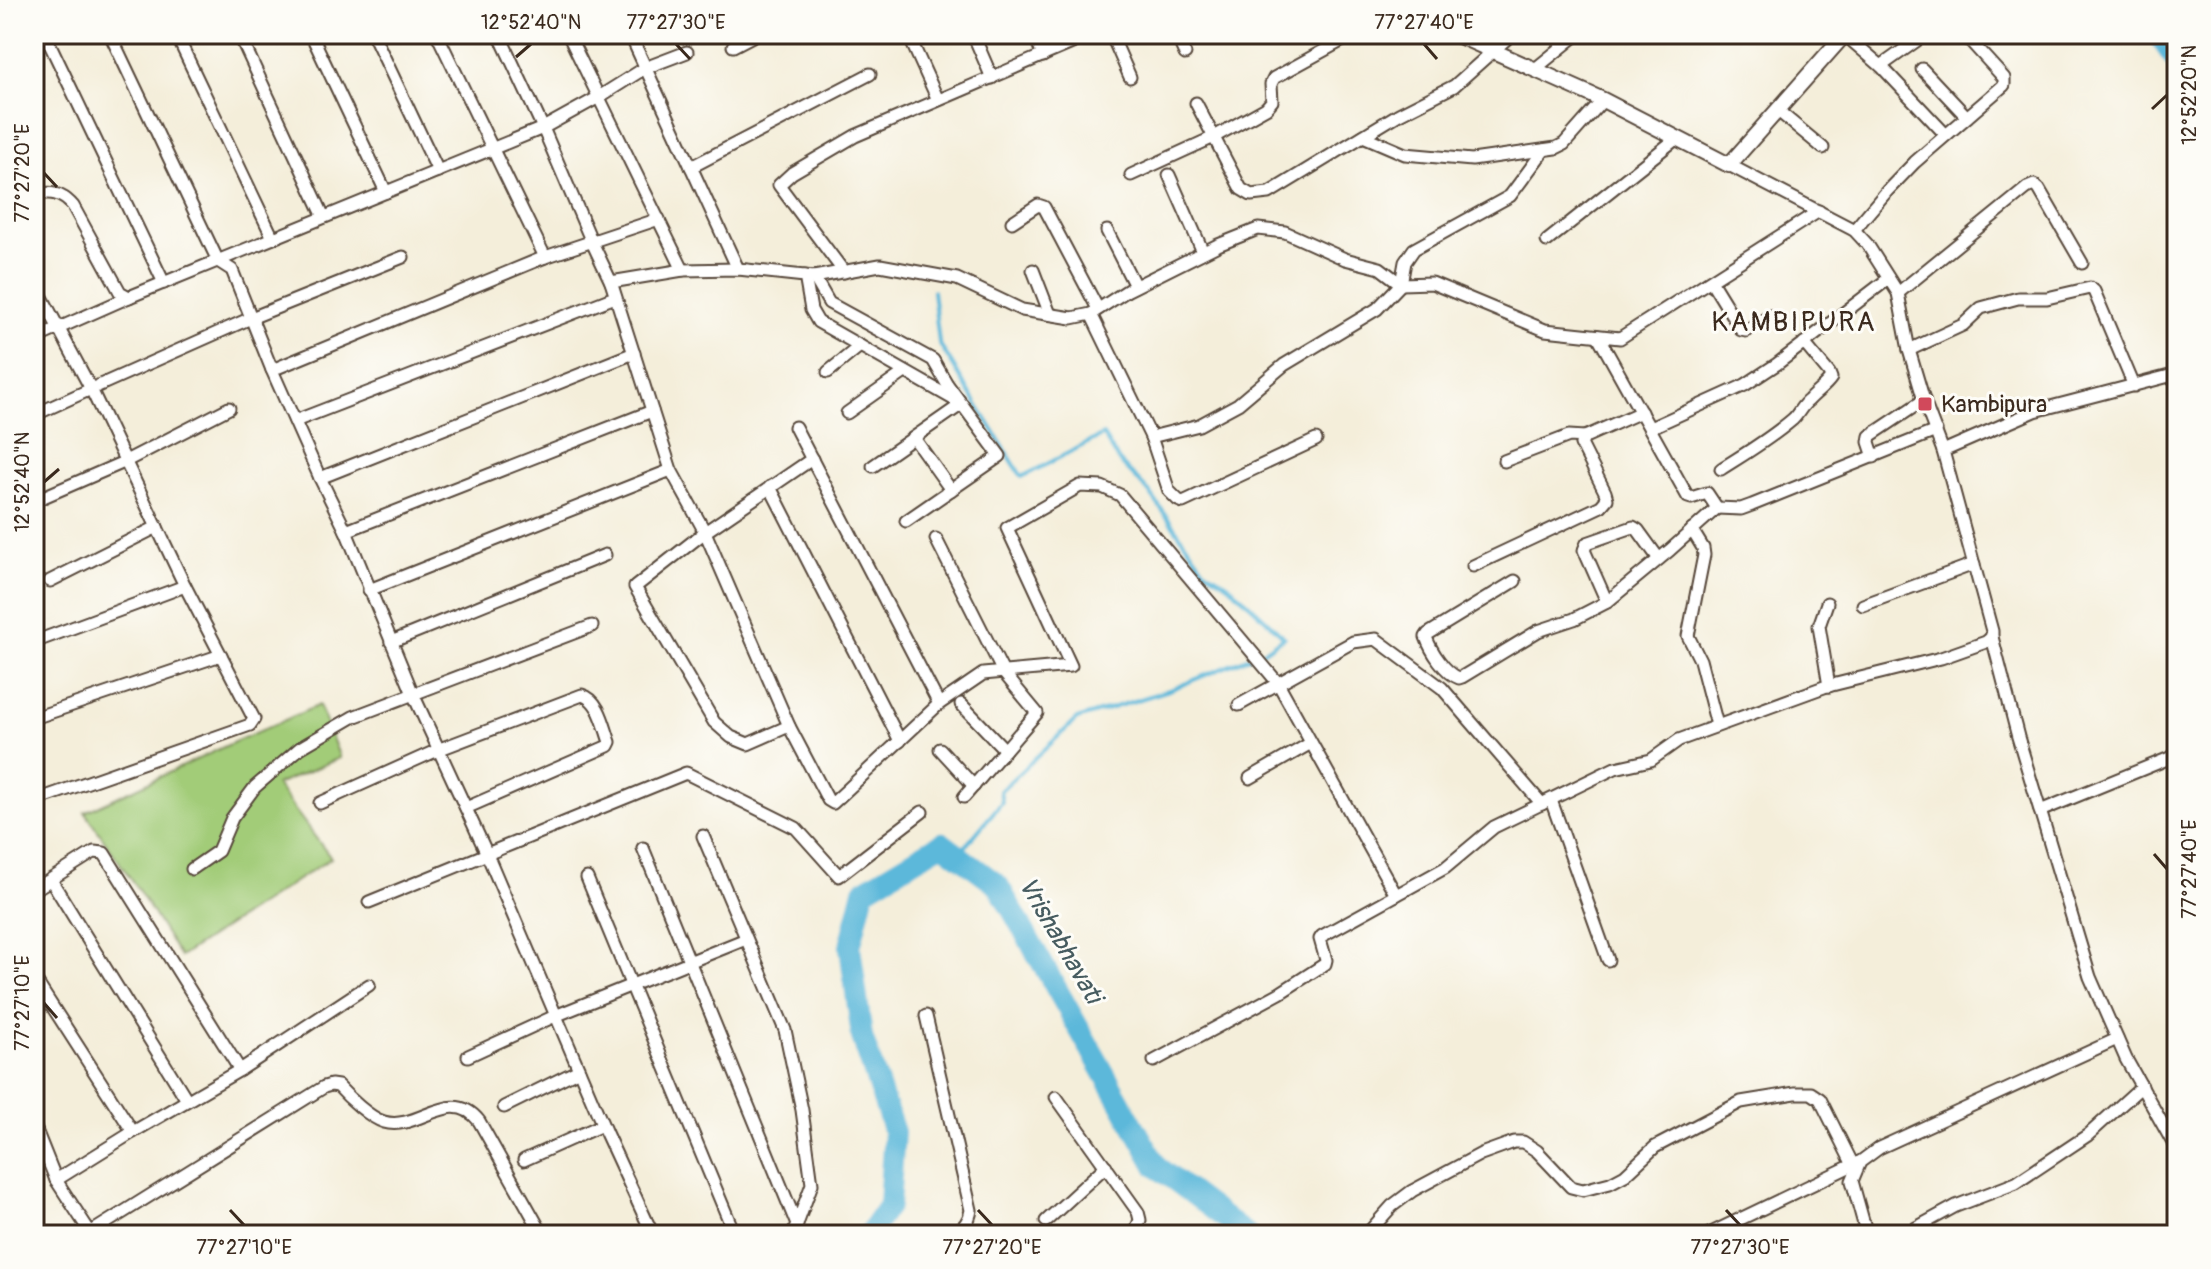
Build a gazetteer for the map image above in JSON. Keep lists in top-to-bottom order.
{
  "districts": ["KAMBIPURA"],
  "water": ["Vrishabhavati"],
  "places": {
    "transit": ["Kambipura"]
  },
  "coordinates": [
    "12°52'40\"N",
    "77°27'30\"E",
    "77°27'40\"E",
    "12°52'20\"N",
    "77°27'20\"E",
    "77°27'10\"E"
  ]
}
